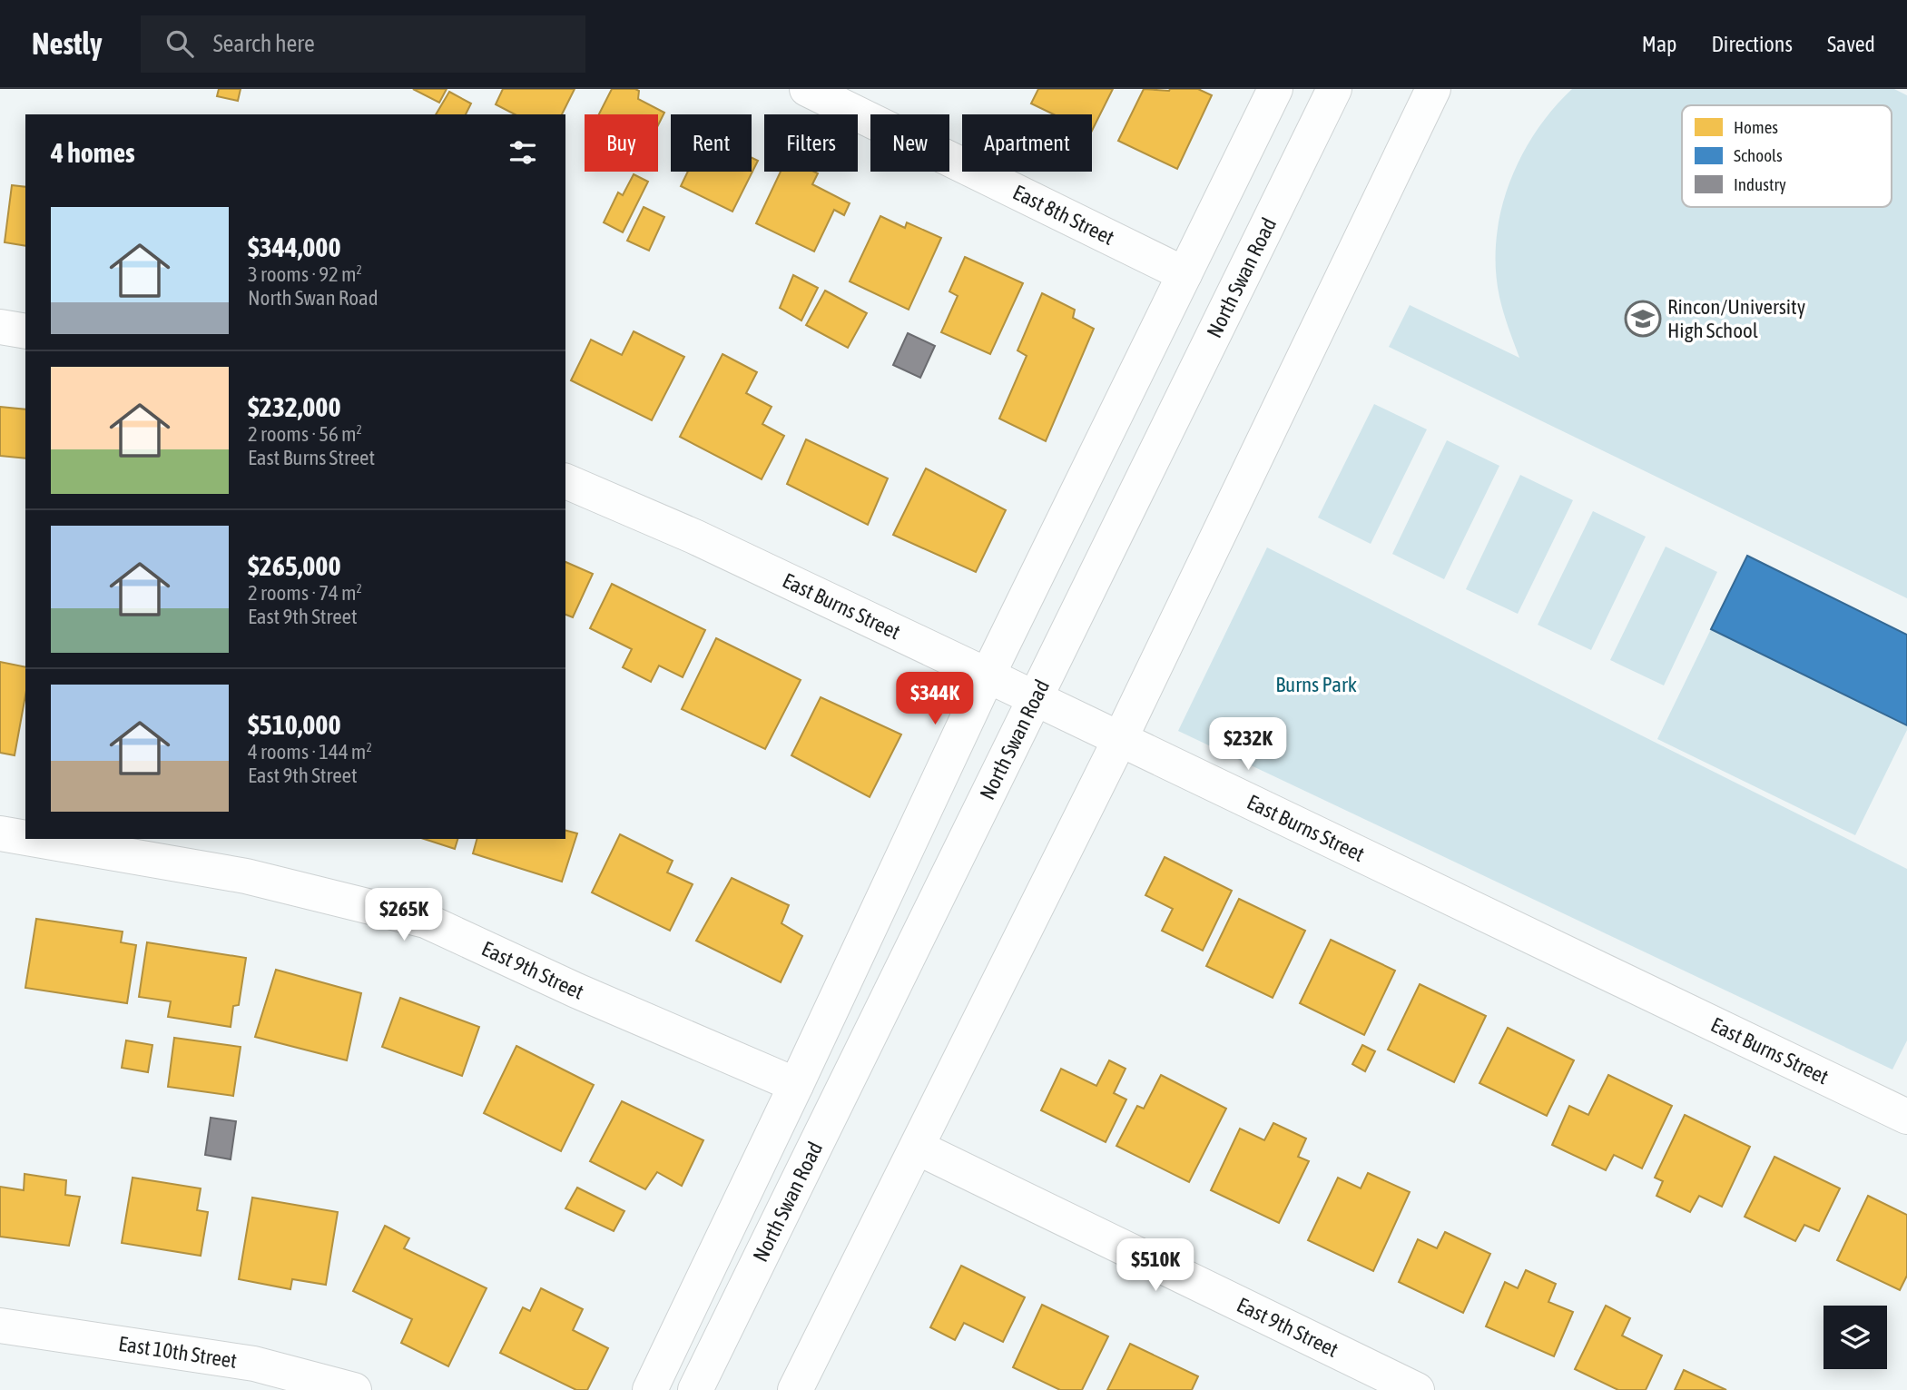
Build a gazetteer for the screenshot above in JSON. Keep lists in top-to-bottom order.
{
  "streets": {
    "street": [
      "East 8th Street",
      "North Swan Road",
      "East Burns Street",
      "East 9th Street",
      "East 10th Street"
    ]
  },
  "crossings": [
    ["North Swan Road", "East Burns Street"]
  ],
  "parks": ["Burns Park"],
  "places": {
    "school or university": ["Rincon/University High School"]
  },
  "legend": ["Homes", "Schools", "Industry"],
  "page": {
    "header": "Nestly",
    "search": "Search here",
    "nav": ["Map", "Directions", "Saved"],
    "chip": [
      "Buy",
      "Rent",
      "Filters",
      "New",
      "Apartment"
    ],
    "heading": "4 homes",
    "list": [
      {
        "name": "$344,000",
        "note": "3 rooms · 92 m² · North Swan Road"
      },
      {
        "name": "$232,000",
        "note": "2 rooms · 56 m² · East Burns Street"
      },
      {
        "name": "$265,000",
        "note": "2 rooms · 74 m² · East 9th Street"
      },
      {
        "name": "$510,000",
        "note": "4 rooms · 144 m² · East 9th Street"
      }
    ],
    "price": [
      "$344K",
      "$232K",
      "$265K",
      "$510K"
    ]
  }
}
